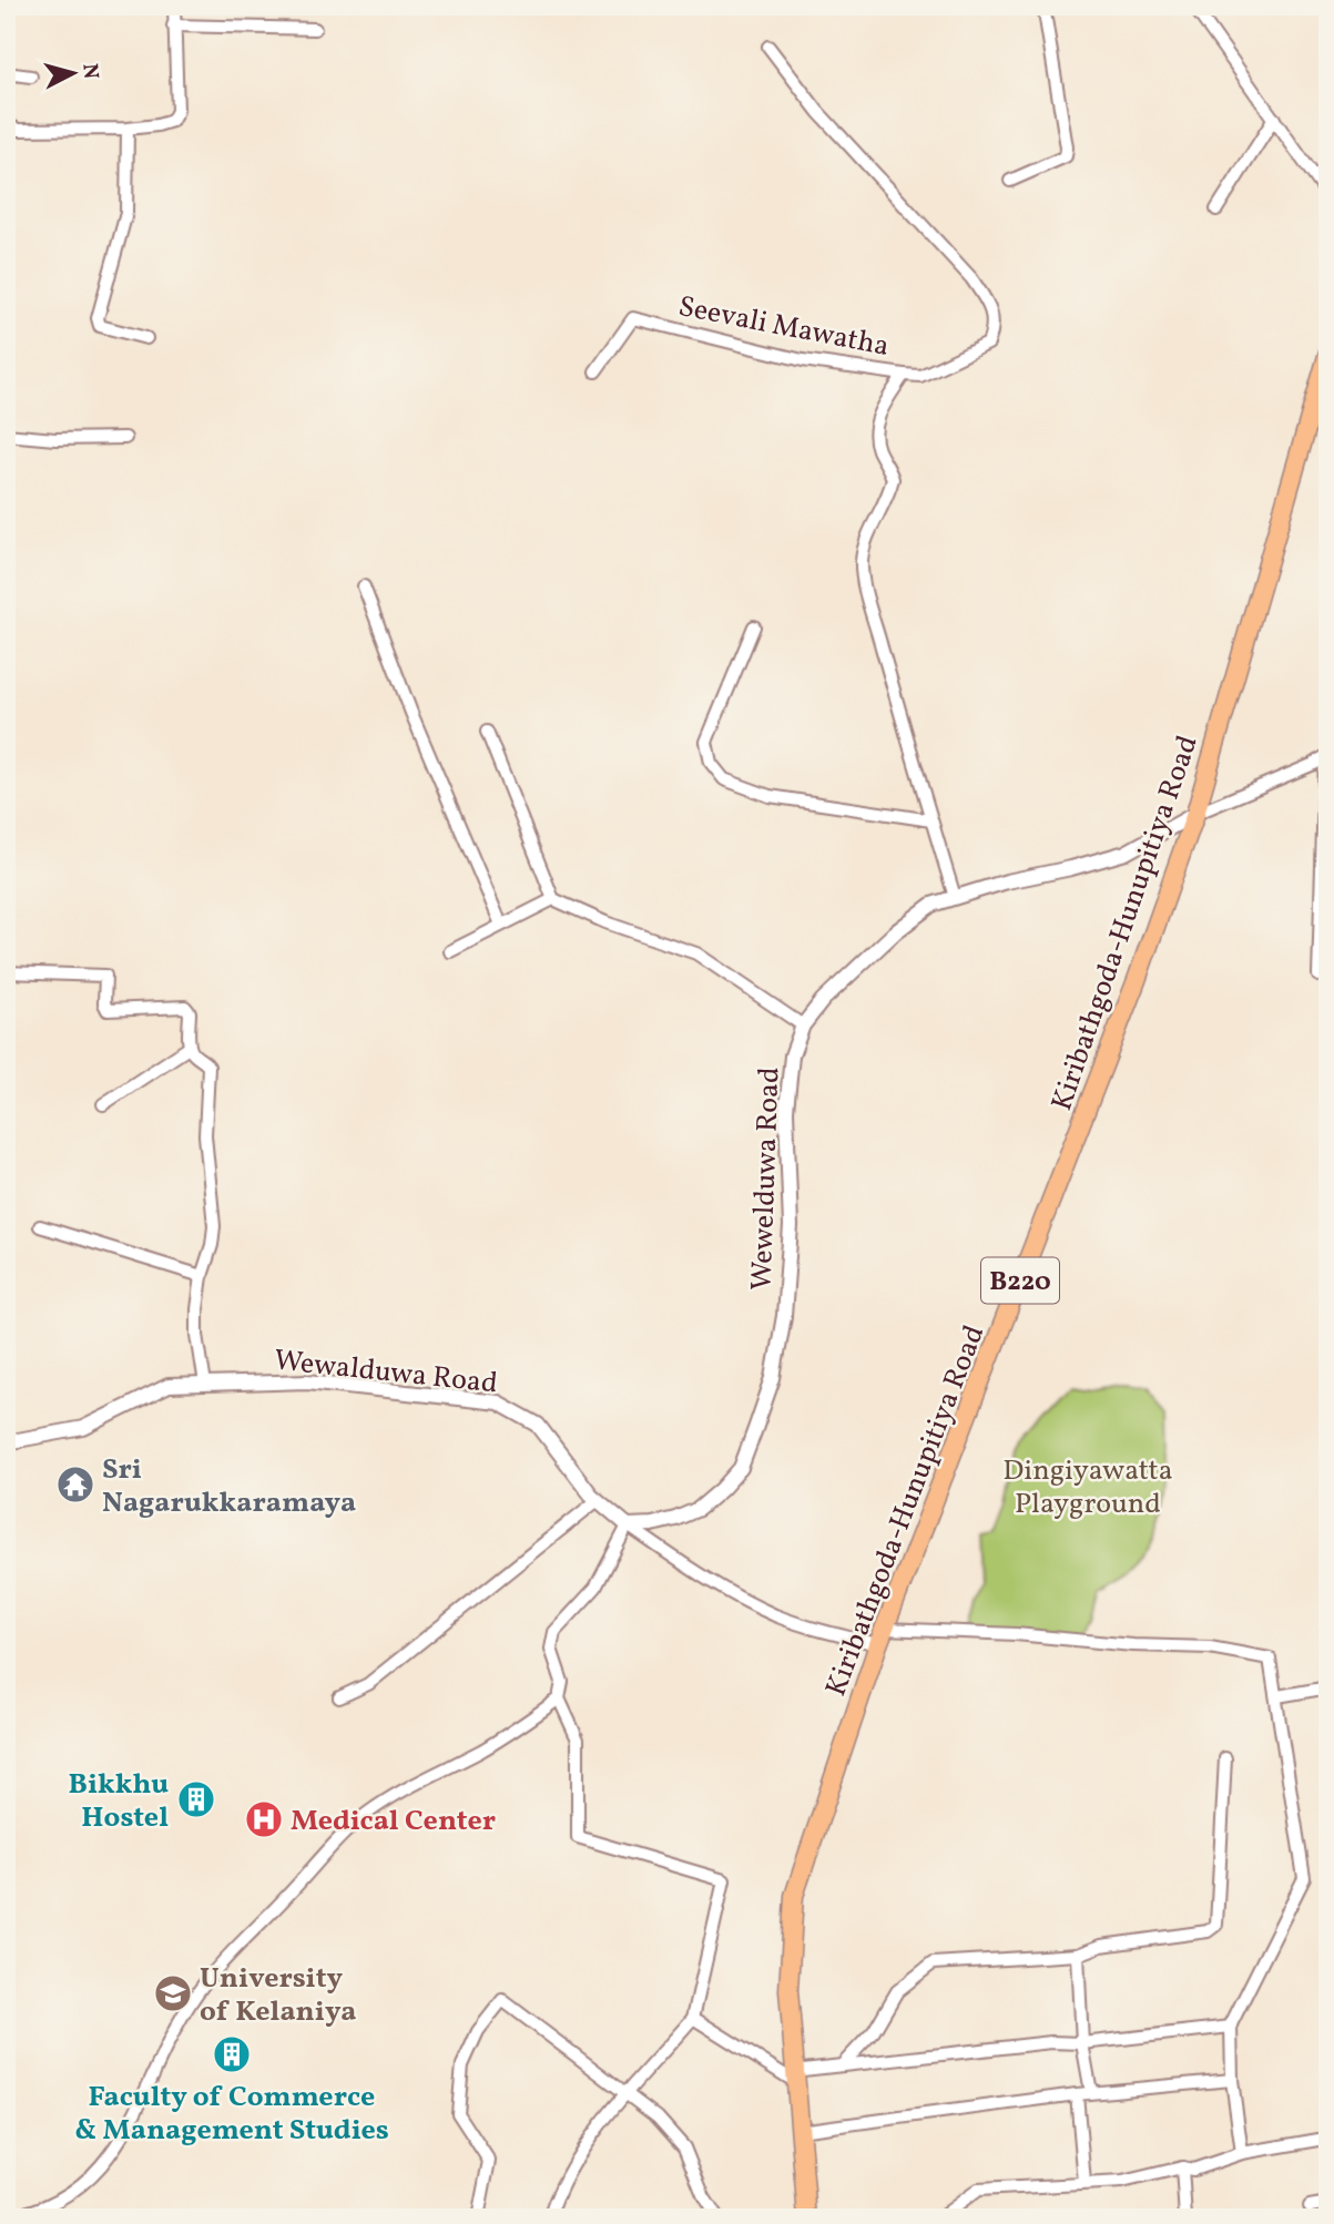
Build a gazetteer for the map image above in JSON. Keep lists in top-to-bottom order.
{
  "streets": {
    "main road": ["Kiribathgoda-Hunupitiya Road", "B220"],
    "street": ["Seevali Mawatha", "Wewelduwa Road", "Wewalduwa Road"]
  },
  "crossings": [
    ["Seevali Mawatha", "Wewelduwa Road"],
    ["Kiribathgoda-Hunupitiya Road", "Wewelduwa Road"],
    ["Kiribathgoda-Hunupitiya Road", "Wewalduwa Road"],
    ["Wewelduwa Road", "Wewalduwa Road"]
  ],
  "parks": ["Dingiyawatta Playground"],
  "places": {
    "temple": ["Sri Nagarukkaramaya"],
    "building": ["Bikkhu Hostel", "Faculty of Commerce & Management Studies"],
    "hospital": ["Medical Center"],
    "school or university": ["University of Kelaniya"]
  },
  "north": "right"
}
